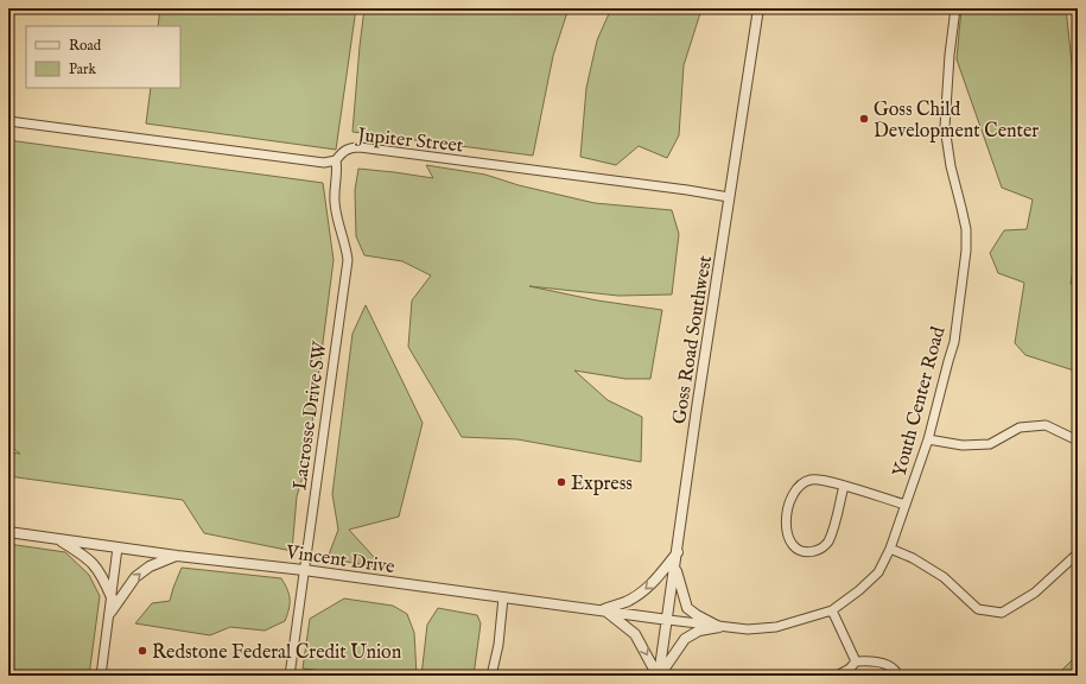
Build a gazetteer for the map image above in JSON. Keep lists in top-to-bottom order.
{
  "streets": {
    "street": [
      "Jupiter Street",
      "Goss Road Southwest",
      "Youth Center Road",
      "Lacrosse Drive SW",
      "Vincent Drive"
    ]
  },
  "crossings": [
    ["Jupiter Street", "Goss Road Southwest"],
    ["Jupiter Street", "Lacrosse Drive SW"],
    ["Goss Road Southwest", "Youth Center Road"],
    ["Goss Road Southwest", "Vincent Drive"],
    ["Youth Center Road", "Vincent Drive"],
    ["Lacrosse Drive SW", "Vincent Drive"]
  ],
  "places": ["Goss Child Development Center", "Express", "Redstone Federal Credit Union"],
  "legend": ["Road", "Park"]
}
